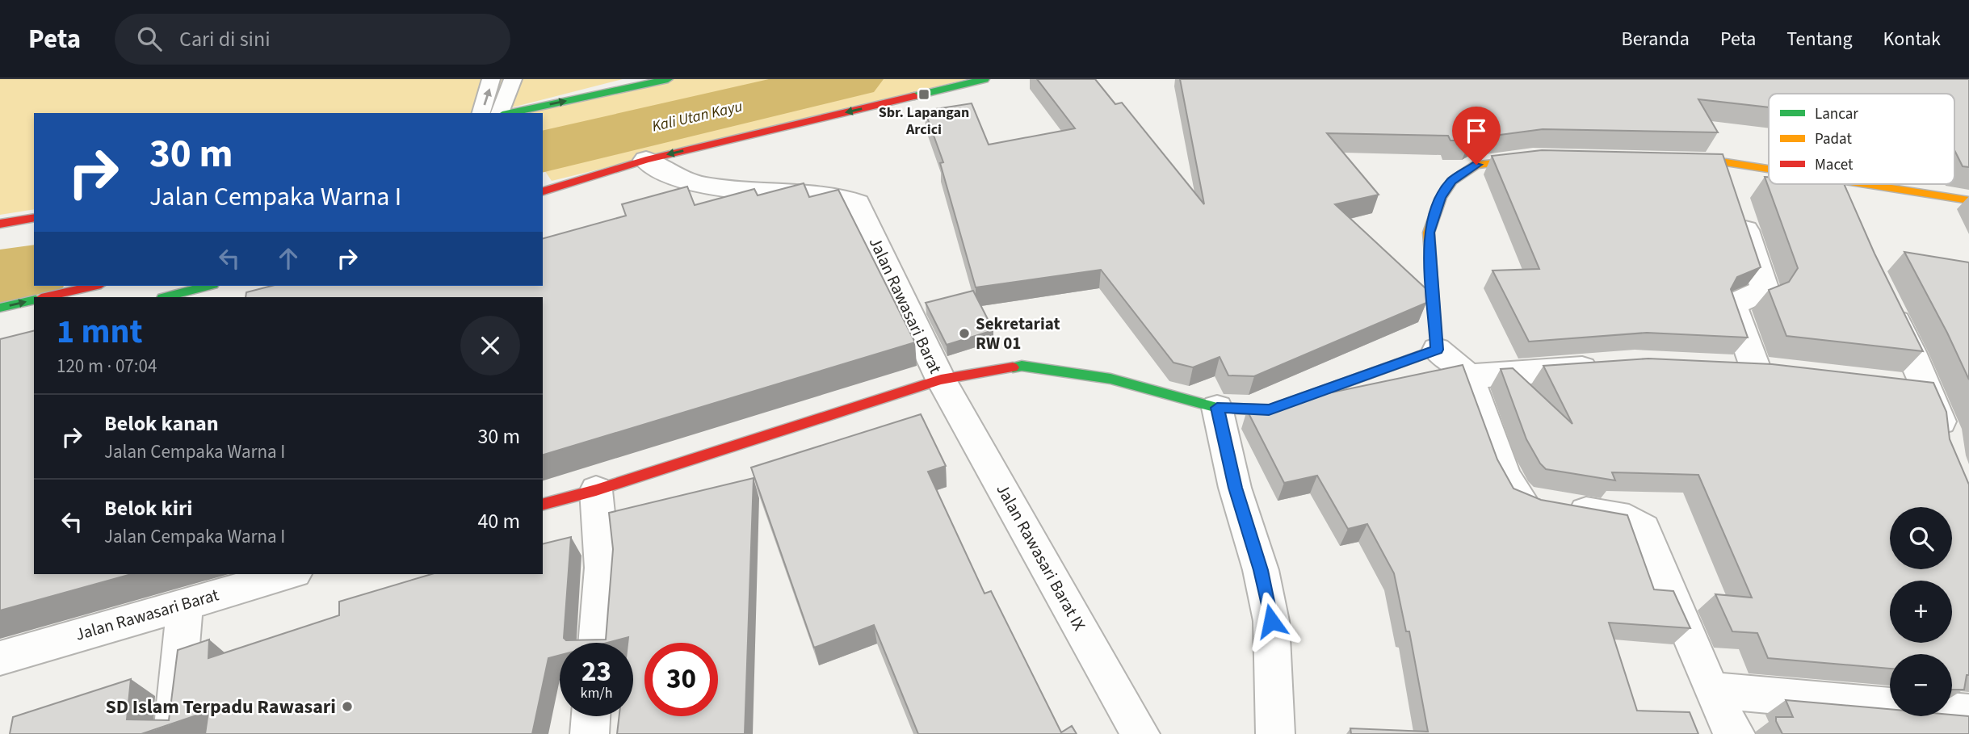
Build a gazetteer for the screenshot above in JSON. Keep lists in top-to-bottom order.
{
  "streets": {
    "street": ["Jalan Rawasari Barat", "Jalan Rawasari Barat IX"]
  },
  "crossings": [
    ["Jalan Rawasari Barat", "Jalan Rawasari Barat IX"]
  ],
  "water": ["Kali Utan Kayu"],
  "places": {
    "transit": ["Sbr. Lapangan Arcici"],
    "other": ["Sekretariat RW 01", "SD Islam Terpadu Rawasari"]
  },
  "legend": ["Lancar", "Padat", "Macet"],
  "page": {
    "header": "Peta",
    "search": "Cari di sini",
    "nav": [
      "Beranda",
      "Peta",
      "Tentang",
      "Kontak"
    ],
    "turn": ["30 m", "Jalan Cempaka Warna I"],
    "heading": ["1 mnt", "120 m · 07:04"],
    "list": [
      {
        "name": "Belok kanan",
        "note": "Jalan Cempaka Warna I",
        "value": "30 m"
      },
      {
        "name": "Belok kiri",
        "note": "Jalan Cempaka Warna I",
        "value": "40 m"
      }
    ],
    "map_buttons": ["+", "−"],
    "speed": "23 km/h",
    "limit": "30"
  }
}
